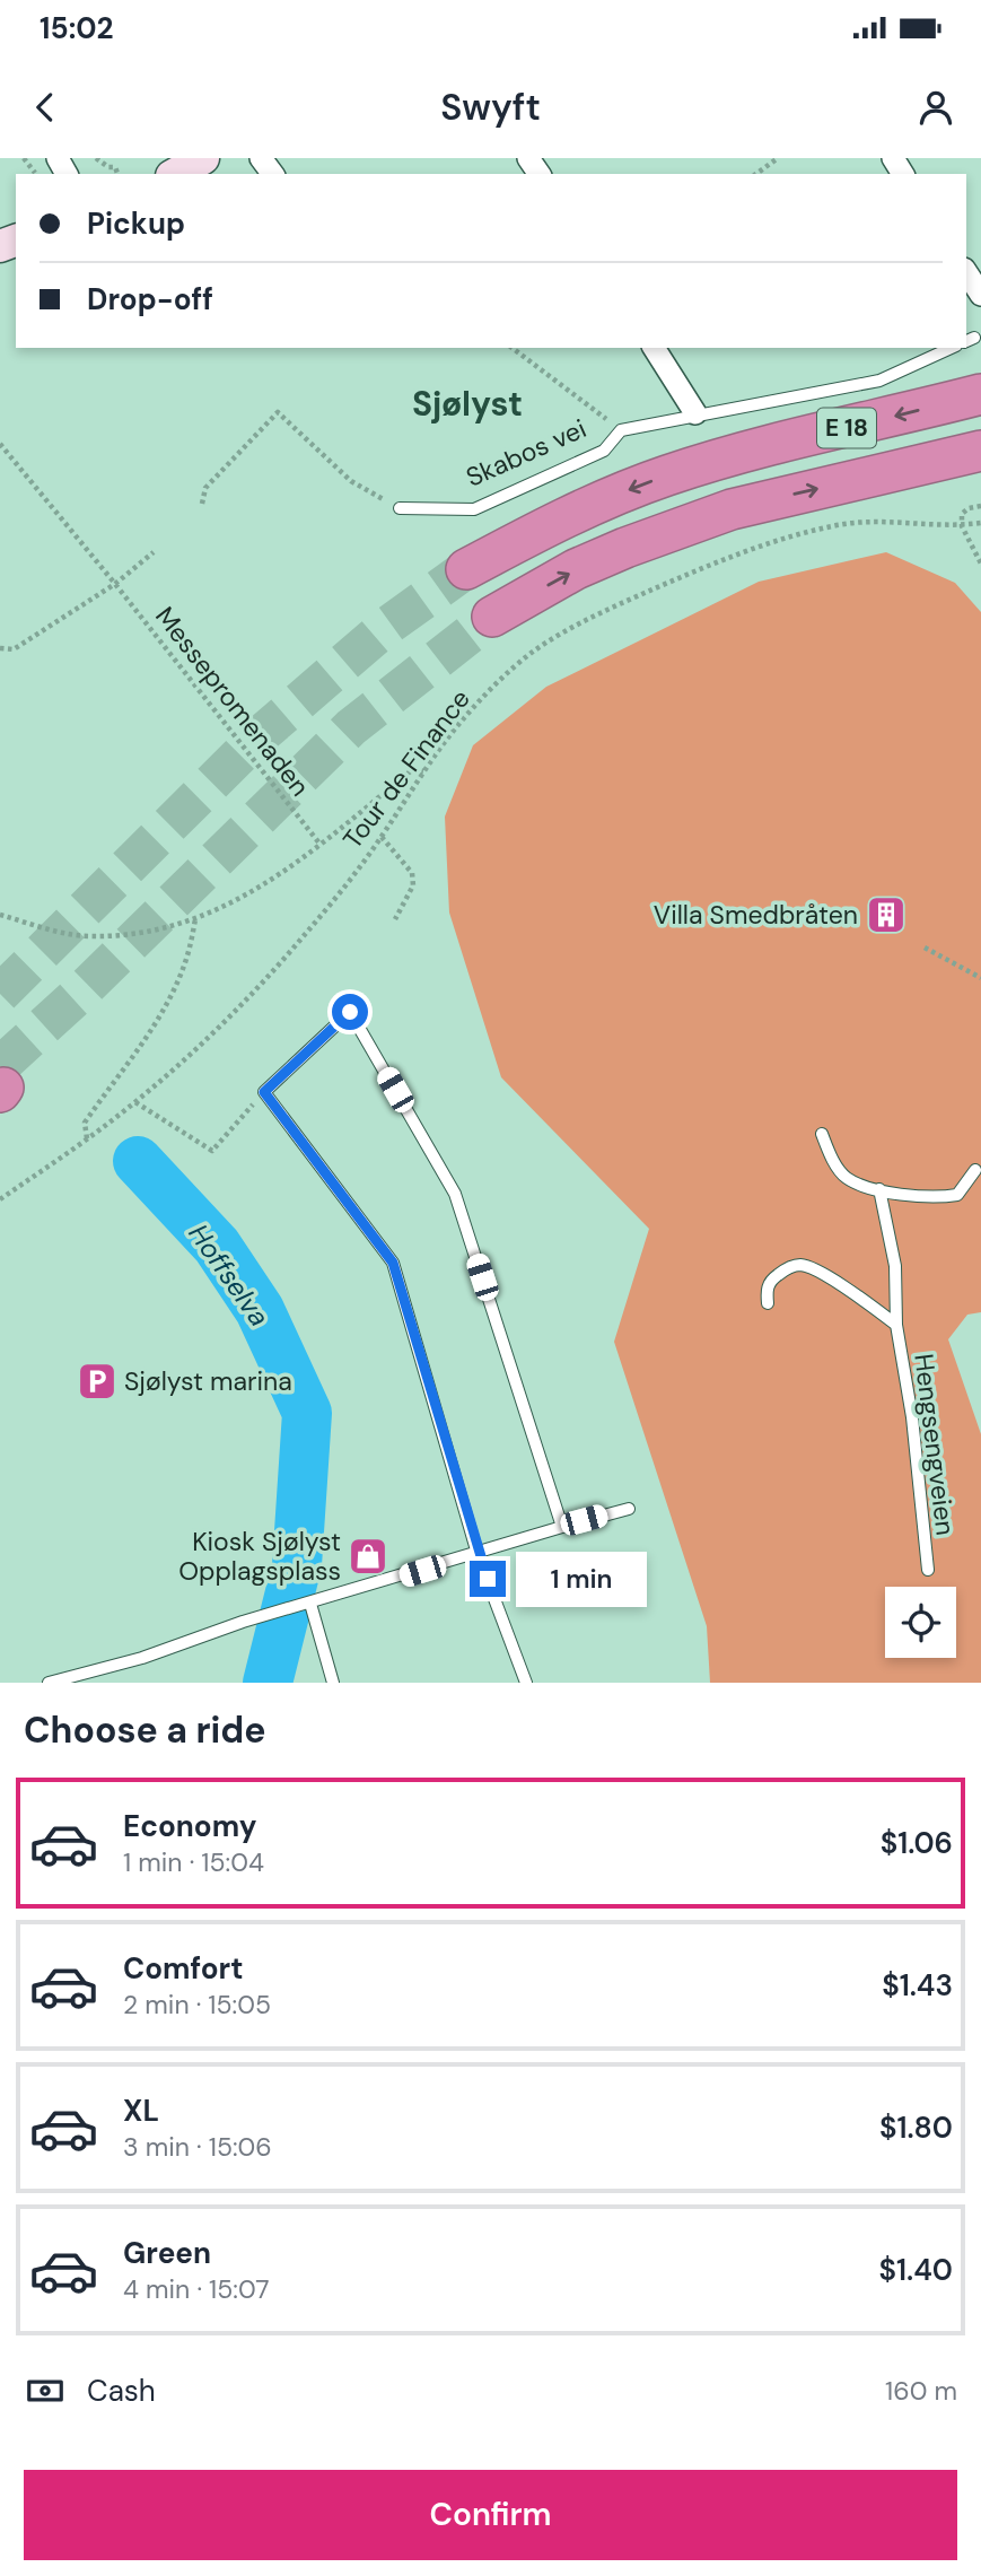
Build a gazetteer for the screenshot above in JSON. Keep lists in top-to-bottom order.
{
  "streets": {
    "highway": ["E 18"],
    "lane": ["Skabos vei", "Hengsengveien"],
    "path": ["Messepromenaden", "Tour de Finance"]
  },
  "districts": ["Sjølyst"],
  "water": ["Hoffselva"],
  "places": {
    "building": ["Villa Smedbråten"],
    "parking": ["Sjølyst marina"],
    "shop": ["Kiosk Sjølyst Opplagsplass"]
  },
  "page": {
    "status": "15:02",
    "header": "Swyft",
    "banner": ["Pickup", "Drop-off"],
    "bubble": "1 min",
    "heading": "Choose a ride",
    "list": [
      {
        "name": "Economy",
        "note": "1 min · 15:04",
        "value": "$1.06"
      },
      {
        "name": "Comfort",
        "note": "2 min · 15:05",
        "value": "$1.43"
      },
      {
        "name": "XL",
        "note": "3 min · 15:06",
        "value": "$1.80"
      },
      {
        "name": "Green",
        "note": "4 min · 15:07",
        "value": "$1.40"
      }
    ],
    "pay": ["Cash", "160 m"],
    "buttons": "Confirm"
  }
}
